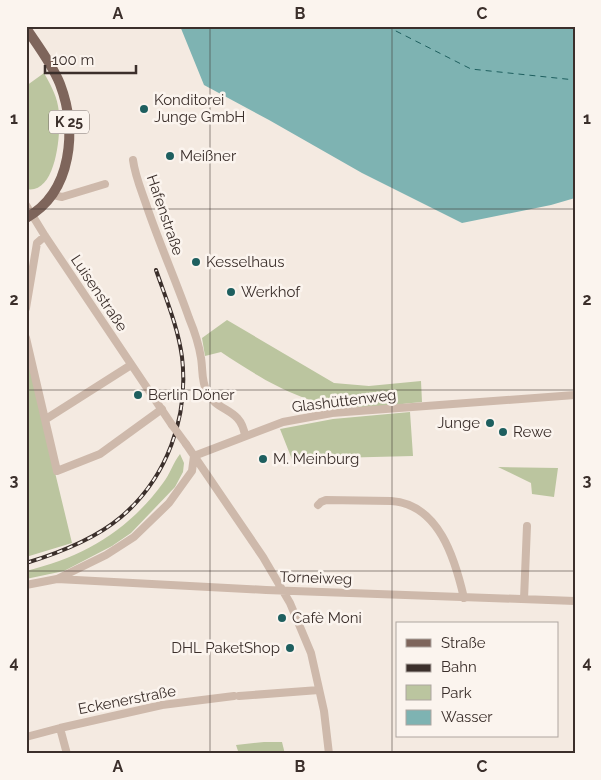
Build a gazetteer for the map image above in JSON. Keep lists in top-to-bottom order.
{
  "streets": {
    "main road": ["K 25"],
    "street": [
      "Hafenstraße",
      "Luisenstraße",
      "Glashüttenweg",
      "Torneiweg",
      "Eckenerstraße"
    ]
  },
  "crossings": [
    ["K 25", "Luisenstraße"],
    ["Hafenstraße", "Glashüttenweg"],
    ["Luisenstraße", "Glashüttenweg"],
    ["Luisenstraße", "Torneiweg"],
    ["Luisenstraße", "Eckenerstraße"]
  ],
  "places": [
    "Konditorei Junge GmbH",
    "Meißner",
    "Kesselhaus",
    "Werkhof",
    "Berlin Döner",
    "Junge",
    "Rewe",
    "M. Meinburg",
    "Cafè Moni",
    "DHL PaketShop"
  ],
  "legend": [
    "Straße",
    "Bahn",
    "Park",
    "Wasser"
  ],
  "scale_bar": "100 m",
  "grid": {
    "columns": ["A", "B", "C"],
    "rows": [
      "1",
      "2",
      "3",
      "4"
    ]
  }
}
